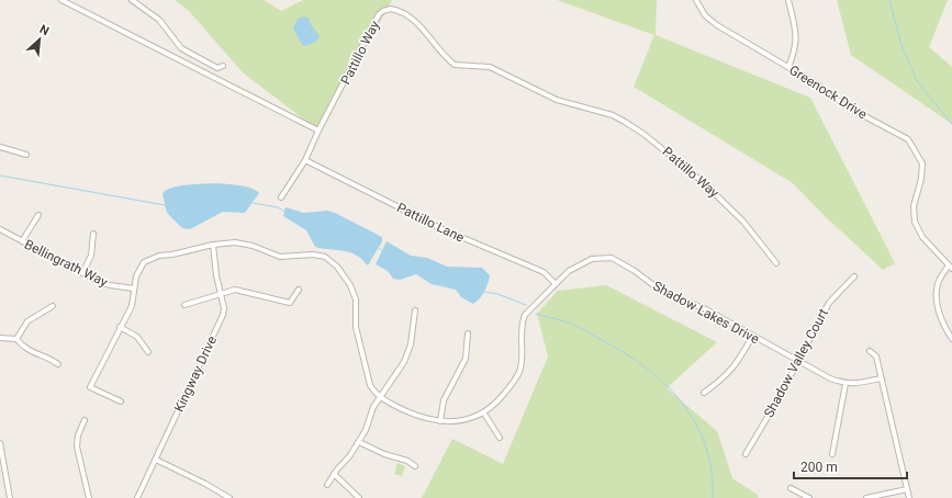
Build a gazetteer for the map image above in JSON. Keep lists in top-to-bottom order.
{
  "streets": {
    "street": [
      "Pattillo Way",
      "Greenock Drive",
      "Pattillo Lane",
      "Bellingrath Way",
      "Shadow Lakes Drive",
      "Shadow Valley Court",
      "Kingway Drive"
    ]
  },
  "crossings": [
    ["Pattillo Lane", "Shadow Lakes Drive"],
    ["Bellingrath Way", "Shadow Lakes Drive"],
    ["Shadow Lakes Drive", "Shadow Valley Court"],
    ["Shadow Lakes Drive", "Kingway Drive"]
  ],
  "scale_bar": "200 m",
  "north": "top right"
}
